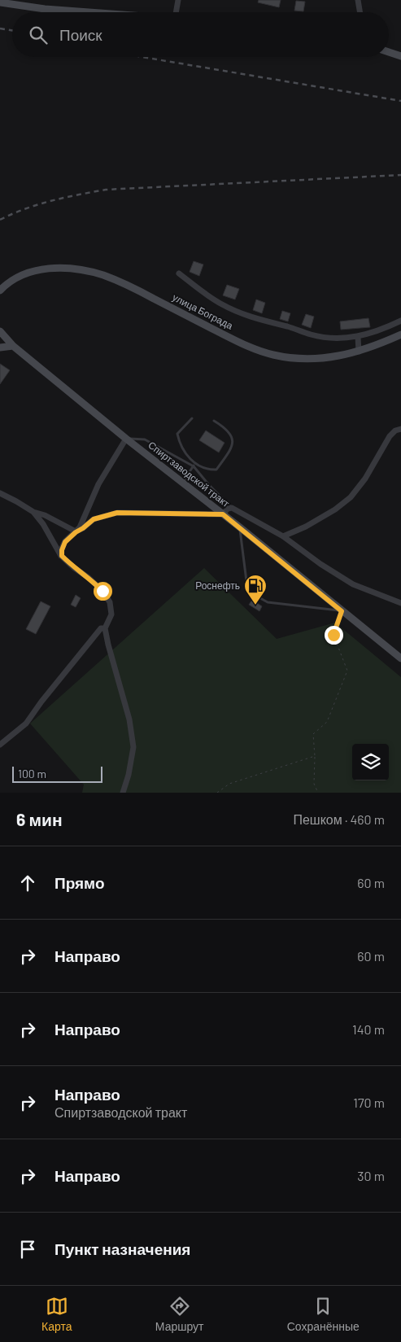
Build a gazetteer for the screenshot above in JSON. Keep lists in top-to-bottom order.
{
  "streets": {
    "main road": ["улица Бограда", "Спиртзаводской тракт"]
  },
  "places": {
    "fuel station": ["Роснефть"]
  },
  "scale_bar": "100 m",
  "page": {
    "search": "Поиск",
    "scale": "100 m",
    "heading": ["6 мин", "Пешком · 460 m"],
    "list": [
      ["Прямо", "60 m"],
      ["Направо", "60 m"],
      ["Направо", "140 m"],
      ["Направо", "Спиртзаводской тракт", "170 m"],
      ["Направо", "30 m"],
      "Пункт назначения"
    ],
    "nav": ["Карта", "Маршрут", "Сохранённые"]
  }
}
